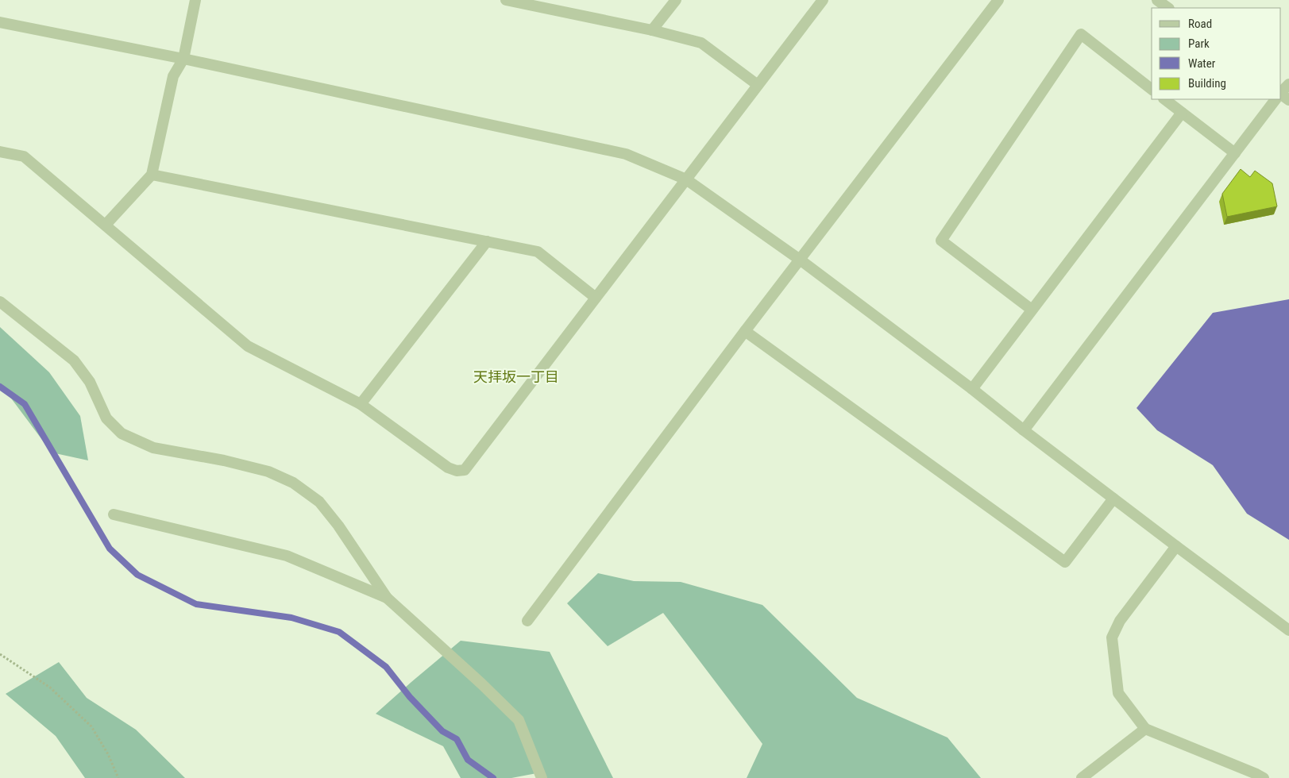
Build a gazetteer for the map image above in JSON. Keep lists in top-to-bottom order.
{
  "districts": ["天拝坂一丁目"],
  "legend": [
    "Road",
    "Park",
    "Water",
    "Building"
  ]
}
